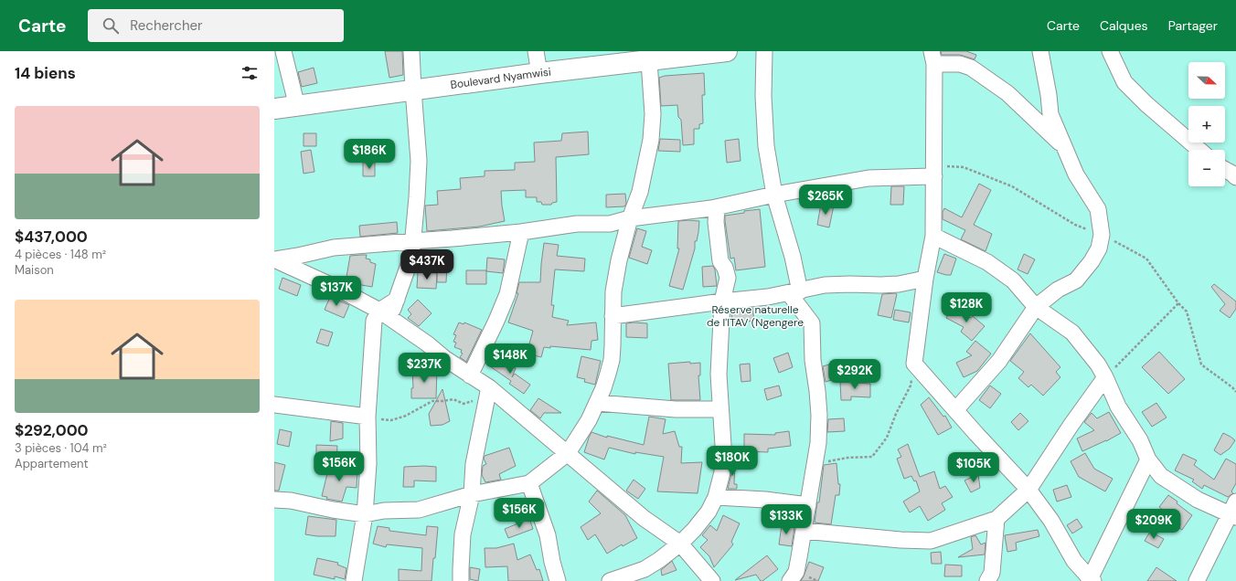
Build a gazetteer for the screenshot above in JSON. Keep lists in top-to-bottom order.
{
  "streets": {
    "main road": ["Boulevard Nyamwisi"]
  },
  "parks": ["Réserve naturelle de l'ITAV (Ngengere"],
  "north": "right",
  "page": {
    "header": "Carte",
    "search": "Rechercher",
    "nav": ["Carte", "Calques", "Partager"],
    "heading": "14 biens",
    "map_buttons": ["+", "−"],
    "list": [
      {
        "name": "$437,000",
        "note": "4 pièces · 148 m² · Maison"
      },
      {
        "name": "$292,000",
        "note": "3 pièces · 104 m² · Appartement"
      }
    ],
    "price": [
      "$186K",
      "$265K",
      "$437K",
      "$137K",
      "$128K",
      "$148K",
      "$237K",
      "$292K",
      "$180K",
      "$156K",
      "$105K",
      "$156K",
      "$133K",
      "$209K"
    ]
  }
}
